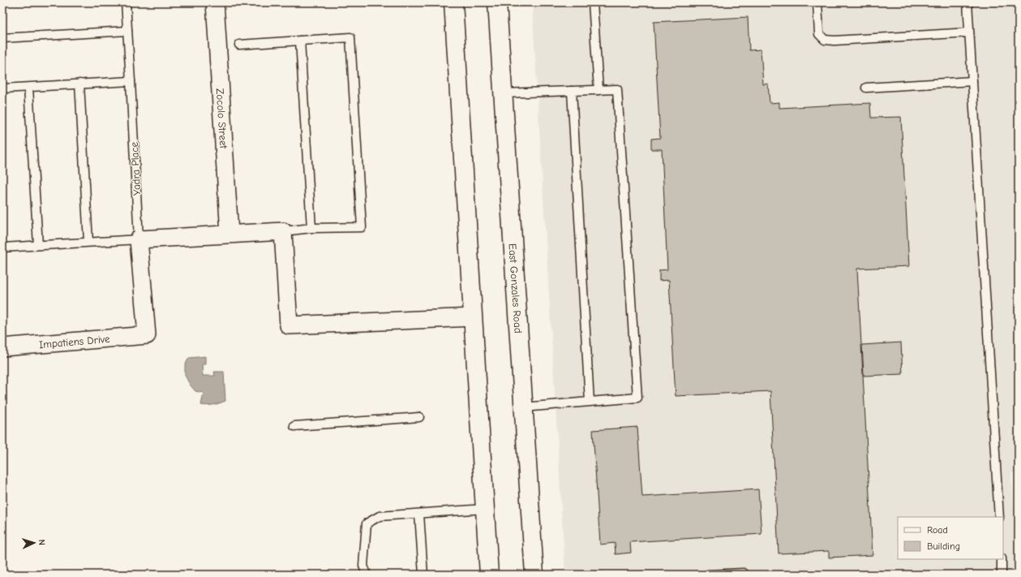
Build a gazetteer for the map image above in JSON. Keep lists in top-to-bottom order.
{
  "streets": {
    "main road": ["East Gonzales Road"],
    "street": ["Zocolo Street", "Yadra Place", "Impatiens Drive"]
  },
  "crossings": [
    ["Yadra Place", "Impatiens Drive"]
  ],
  "legend": ["Road", "Building"],
  "north": "right"
}
